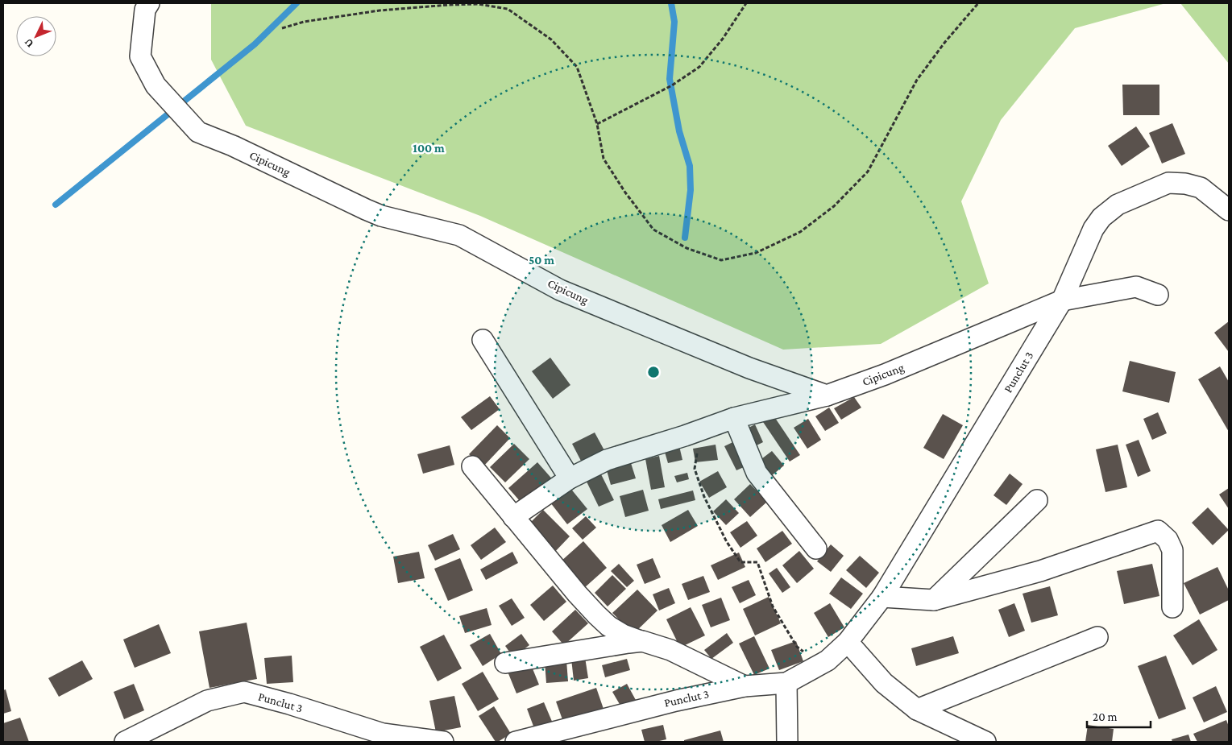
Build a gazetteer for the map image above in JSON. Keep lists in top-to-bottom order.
{
  "streets": {
    "street": ["Cipicung", "Punclut 3"]
  },
  "crossings": [
    ["Cipicung", "Punclut 3"]
  ],
  "scale_bar": "20 m",
  "north": "bottom left",
  "rings": ["100 m", "50 m"]
}
